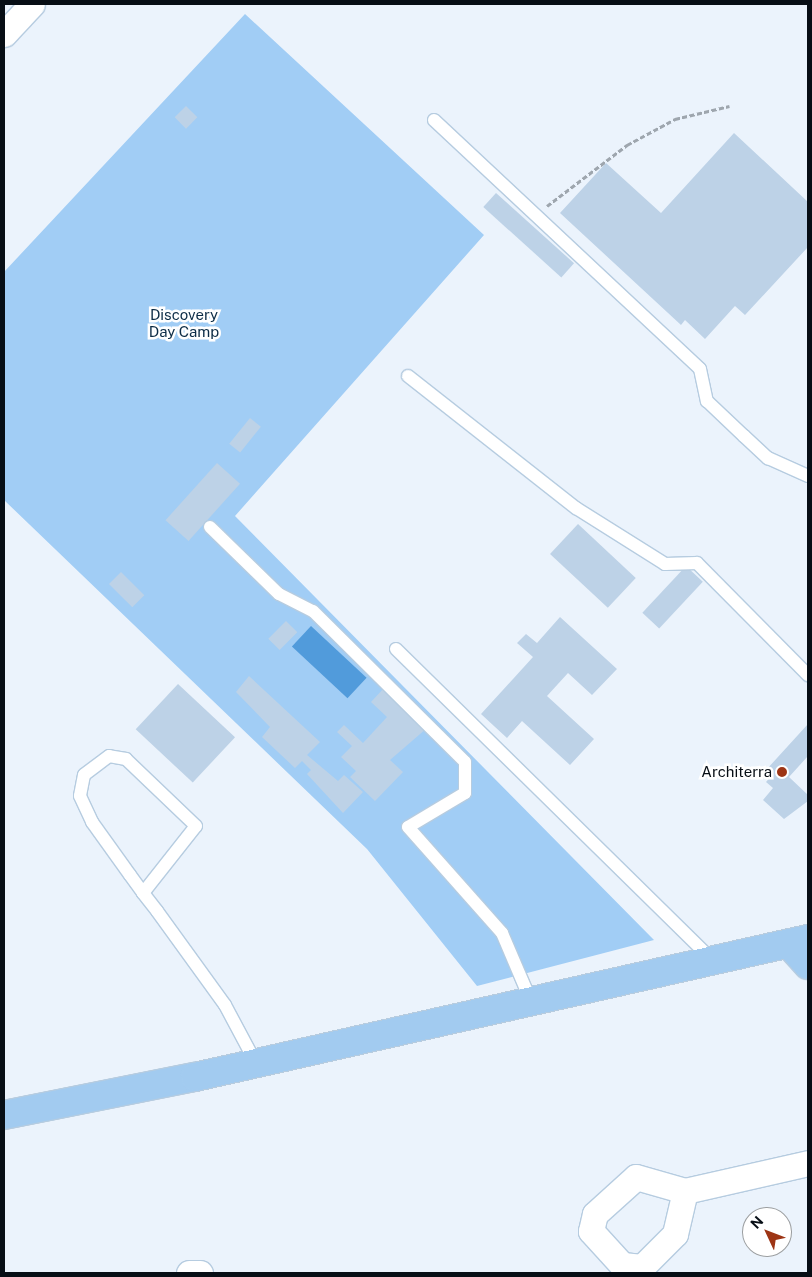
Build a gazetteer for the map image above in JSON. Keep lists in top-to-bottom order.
{
  "parks": ["Discovery Day Camp"],
  "places": ["Architerra"],
  "north": "top left"
}
